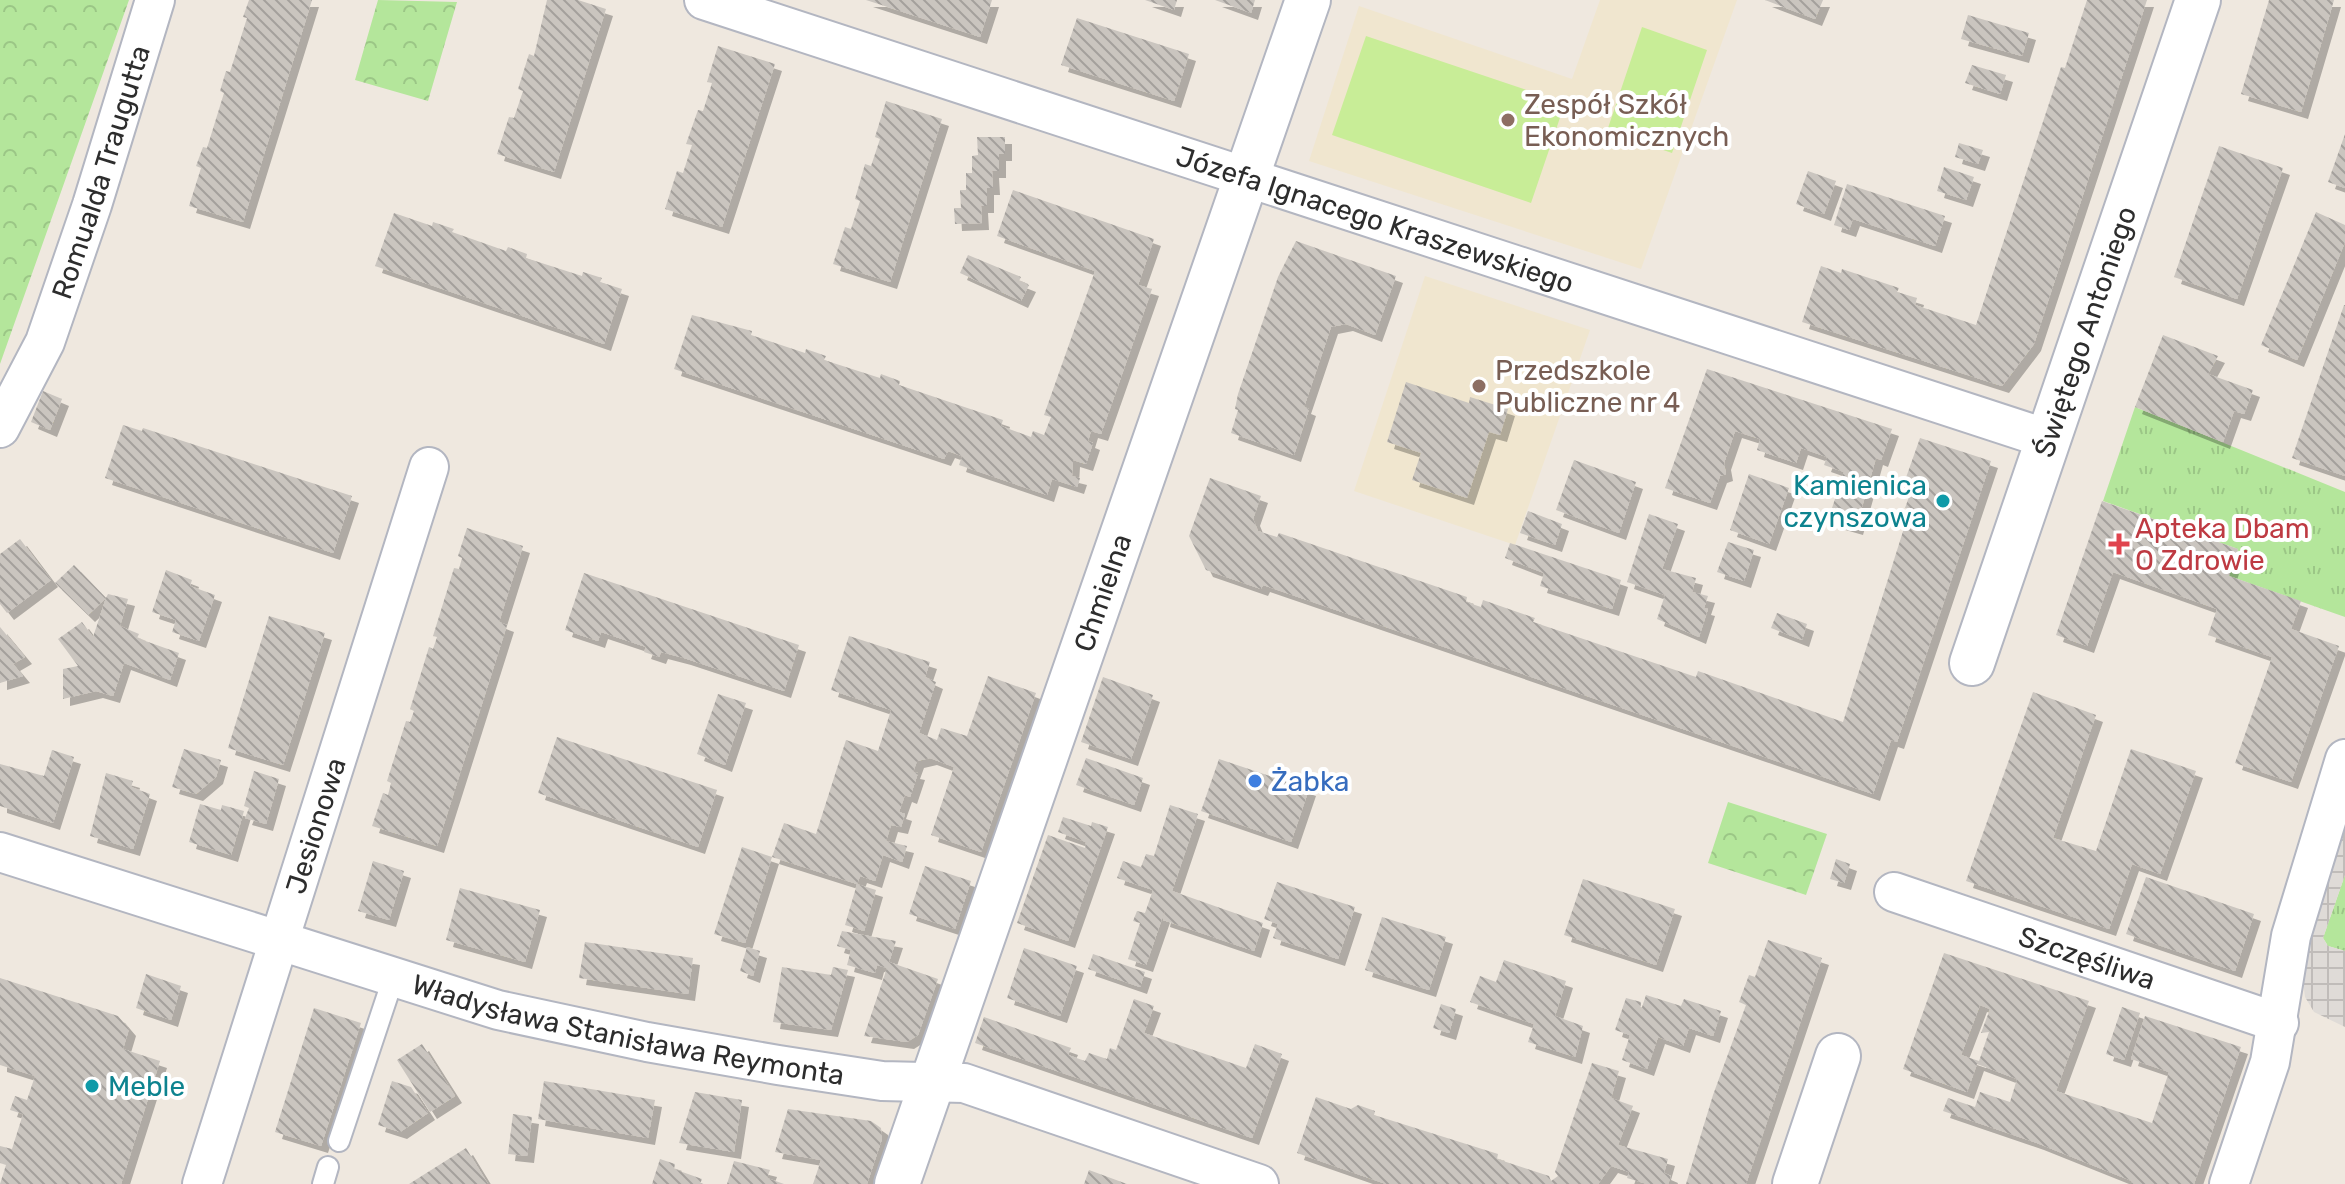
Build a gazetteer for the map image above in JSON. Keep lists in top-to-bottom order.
{
  "streets": {
    "street": [
      "Romualda Traugutta",
      "Józefa Ignacego Kraszewskiego",
      "Świętego Antoniego",
      "Chmielna",
      "Jesionowa",
      "Szczęśliwa",
      "Władysława Stanisława Reymonta"
    ]
  },
  "crossings": [
    ["Józefa Ignacego Kraszewskiego", "Świętego Antoniego"],
    ["Józefa Ignacego Kraszewskiego", "Chmielna"],
    ["Chmielna", "Władysława Stanisława Reymonta"],
    ["Jesionowa", "Władysława Stanisława Reymonta"]
  ],
  "places": {
    "other": [
      "Zespół Szkół Ekonomicznych",
      "Przedszkole Publiczne nr 4",
      "Kamienica czynszowa",
      "Żabka",
      "Meble"
    ],
    "health": ["Apteka Dbam O Zdrowie"]
  }
}
